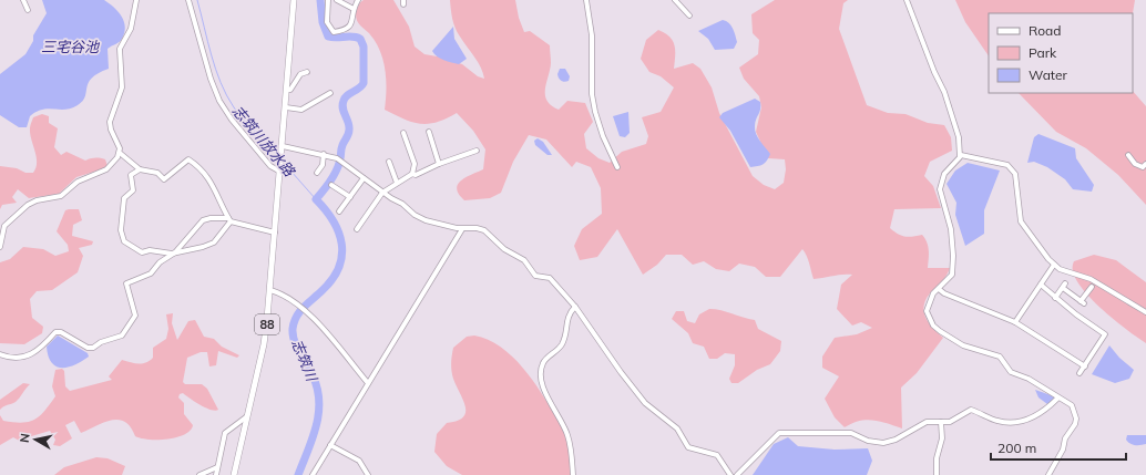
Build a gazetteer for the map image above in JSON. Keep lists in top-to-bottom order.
{
  "streets": {
    "main road": ["88"]
  },
  "water": ["三宅谷池", "志筑川放水路", "志筑川"],
  "legend": ["Road", "Park", "Water"],
  "scale_bar": "200 m",
  "north": "left"
}
